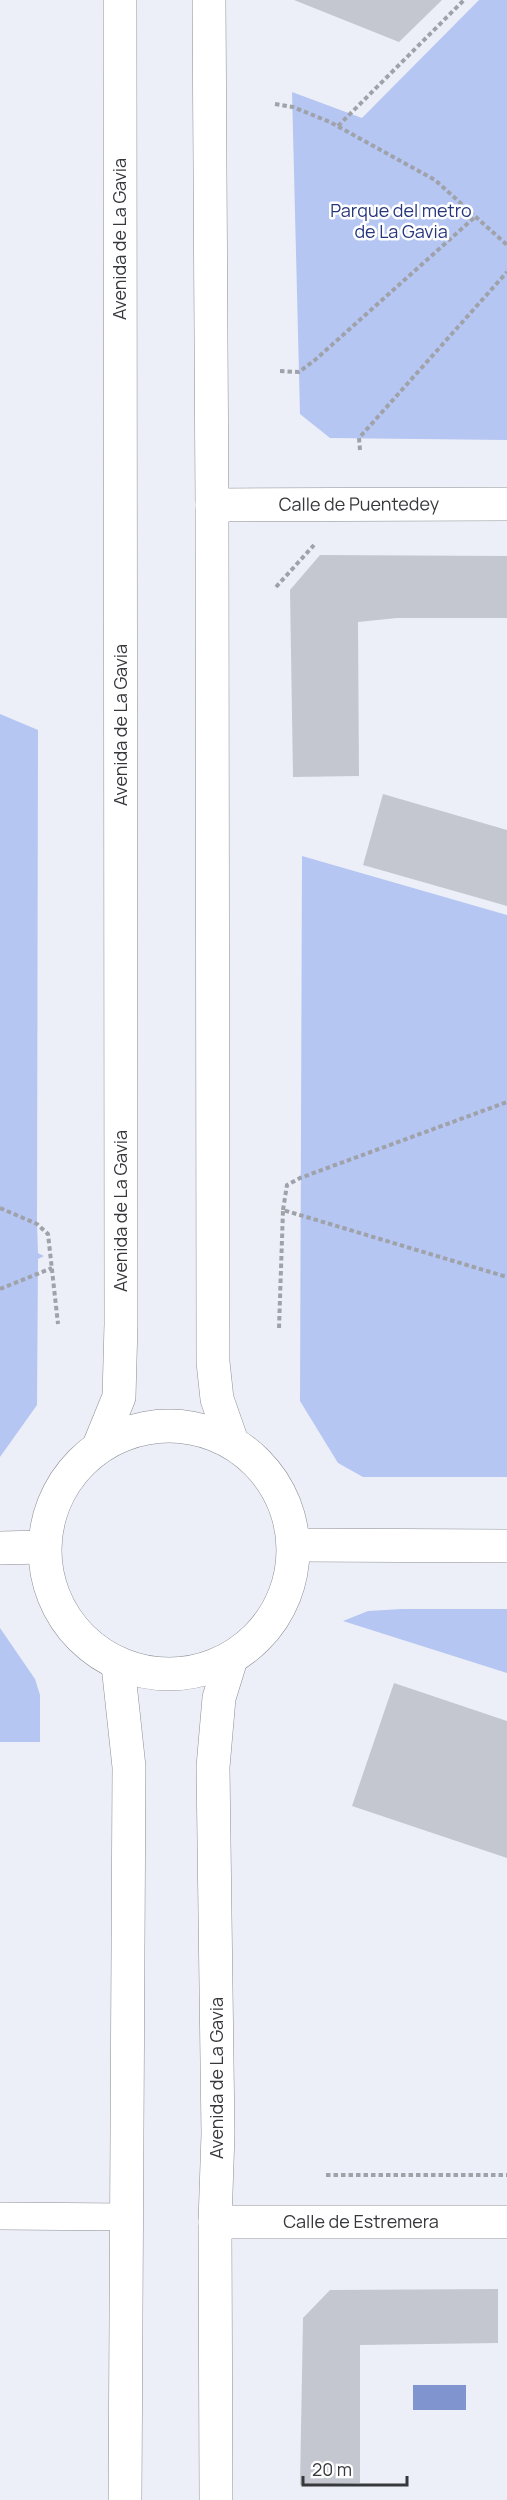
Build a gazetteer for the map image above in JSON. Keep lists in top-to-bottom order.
{
  "streets": {
    "main road": ["Avenida de La Gavia", "Calle de Puentedey", "Calle de Estremera"]
  },
  "crossings": [
    ["Avenida de La Gavia", "Calle de Estremera"]
  ],
  "parks": ["Parque del metro de La Gavia"],
  "scale_bar": "20 m"
}
